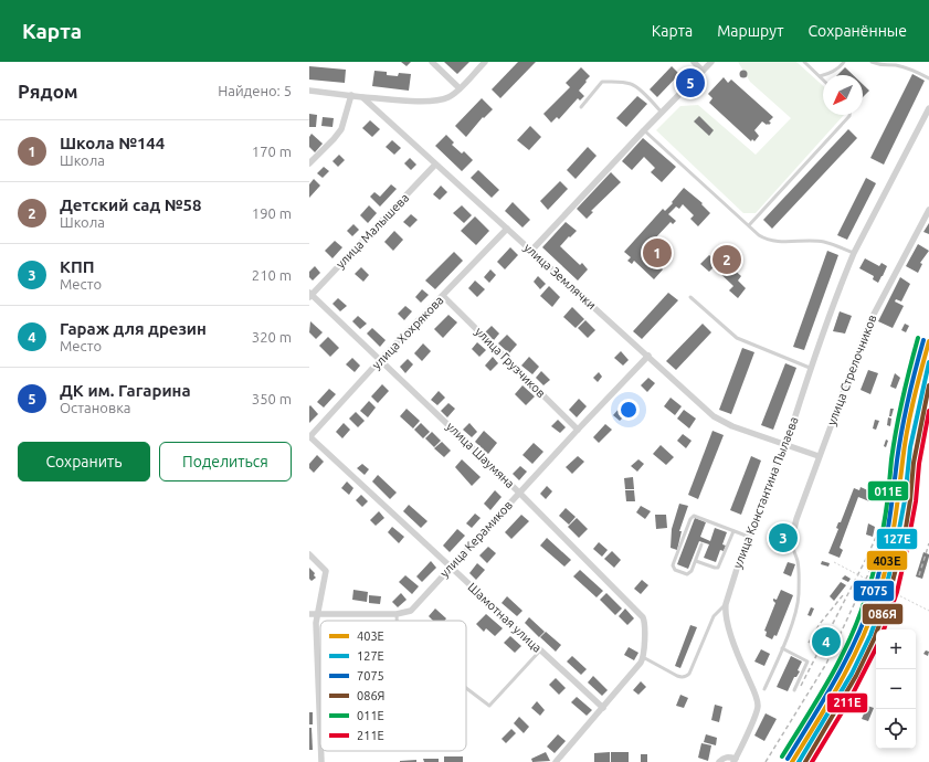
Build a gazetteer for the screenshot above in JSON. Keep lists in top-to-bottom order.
{
  "streets": {
    "street": [
      "улица Малышева",
      "улица Землячки",
      "улица Хохрякова",
      "улица Грузчиков",
      "улица Стрелочников",
      "улица Шаумяна",
      "улица Константина Пылаева",
      "улица Керамиков",
      "Шамотная улица"
    ]
  },
  "crossings": [
    ["улица Малышева", "улица Землячки"],
    ["улица Малышева", "улица Шаумяна"],
    ["улица Землячки", "улица Хохрякова"],
    ["улица Землячки", "улица Стрелочников"],
    ["улица Землячки", "улица Константина Пылаева"],
    ["улица Землячки", "улица Керамиков"],
    ["улица Хохрякова", "улица Грузчиков"],
    ["улица Хохрякова", "улица Шаумяна"],
    ["улица Хохрякова", "Шамотная улица"],
    ["улица Грузчиков", "улица Керамиков"],
    ["улица Шаумяна", "улица Керамиков"],
    ["улица Керамиков", "Шамотная улица"]
  ],
  "lines": [
    "transit line 011Е",
    "transit line 7075",
    "transit line 403Е",
    "transit line 127Е",
    "transit line 086Я",
    "transit line 211Е"
  ],
  "legend": [
    "403Е",
    "127Е",
    "7075",
    "086Я",
    "011Е",
    "211Е"
  ],
  "north": "bottom left",
  "page": {
    "header": "Карта",
    "nav": ["Карта", "Маршрут", "Сохранённые"],
    "heading": ["Рядом", "Найдено: 5"],
    "pins": [
      "5",
      "1",
      "2",
      "3",
      "4"
    ],
    "list": [
      {
        "mark": "1",
        "name": "Школа №144",
        "note": "Школа",
        "value": "170 m"
      },
      {
        "mark": "2",
        "name": "Детский сад №58",
        "note": "Школа",
        "value": "190 m"
      },
      {
        "mark": "3",
        "name": "КПП",
        "note": "Место",
        "value": "210 m"
      },
      {
        "mark": "4",
        "name": "Гараж для дрезин",
        "note": "Место",
        "value": "320 m"
      },
      {
        "mark": "5",
        "name": "ДК им. Гагарина",
        "note": "Остановка",
        "value": "350 m"
      }
    ],
    "buttons": ["Сохранить", "Поделиться"],
    "map_buttons": ["+", "−"]
  }
}
